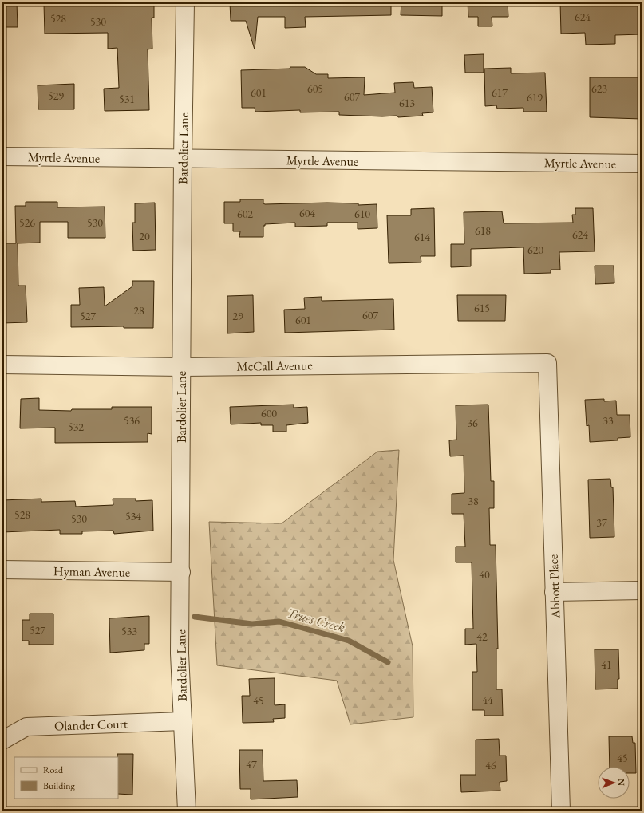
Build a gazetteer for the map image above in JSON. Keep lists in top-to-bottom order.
{
  "streets": {
    "street": [
      "Bardolier Lane",
      "Myrtle Avenue",
      "McCall Avenue",
      "Hyman Avenue",
      "Abbott Place",
      "Olander Court"
    ]
  },
  "crossings": [
    ["Bardolier Lane", "Myrtle Avenue"],
    ["Bardolier Lane", "McCall Avenue"],
    ["Bardolier Lane", "Hyman Avenue"],
    ["Bardolier Lane", "Olander Court"],
    ["McCall Avenue", "Abbott Place"]
  ],
  "water": ["Trues Creek"],
  "house_numbers": [
    "624",
    "528",
    "530",
    "605",
    "623",
    "601",
    "617",
    "529",
    "607",
    "619",
    "531",
    "613",
    "604",
    "602",
    "610",
    "526",
    "530",
    "618",
    "624",
    "20",
    "614",
    "620",
    "615",
    "28",
    "607",
    "527",
    "29",
    "601",
    "600",
    "536",
    "33",
    "36",
    "532",
    "38",
    "528",
    "534",
    "530",
    "37",
    "40",
    "527",
    "533",
    "42",
    "41",
    "44",
    "45",
    "45",
    "47",
    "46"
  ],
  "legend": ["Road", "Building"],
  "north": "right"
}
